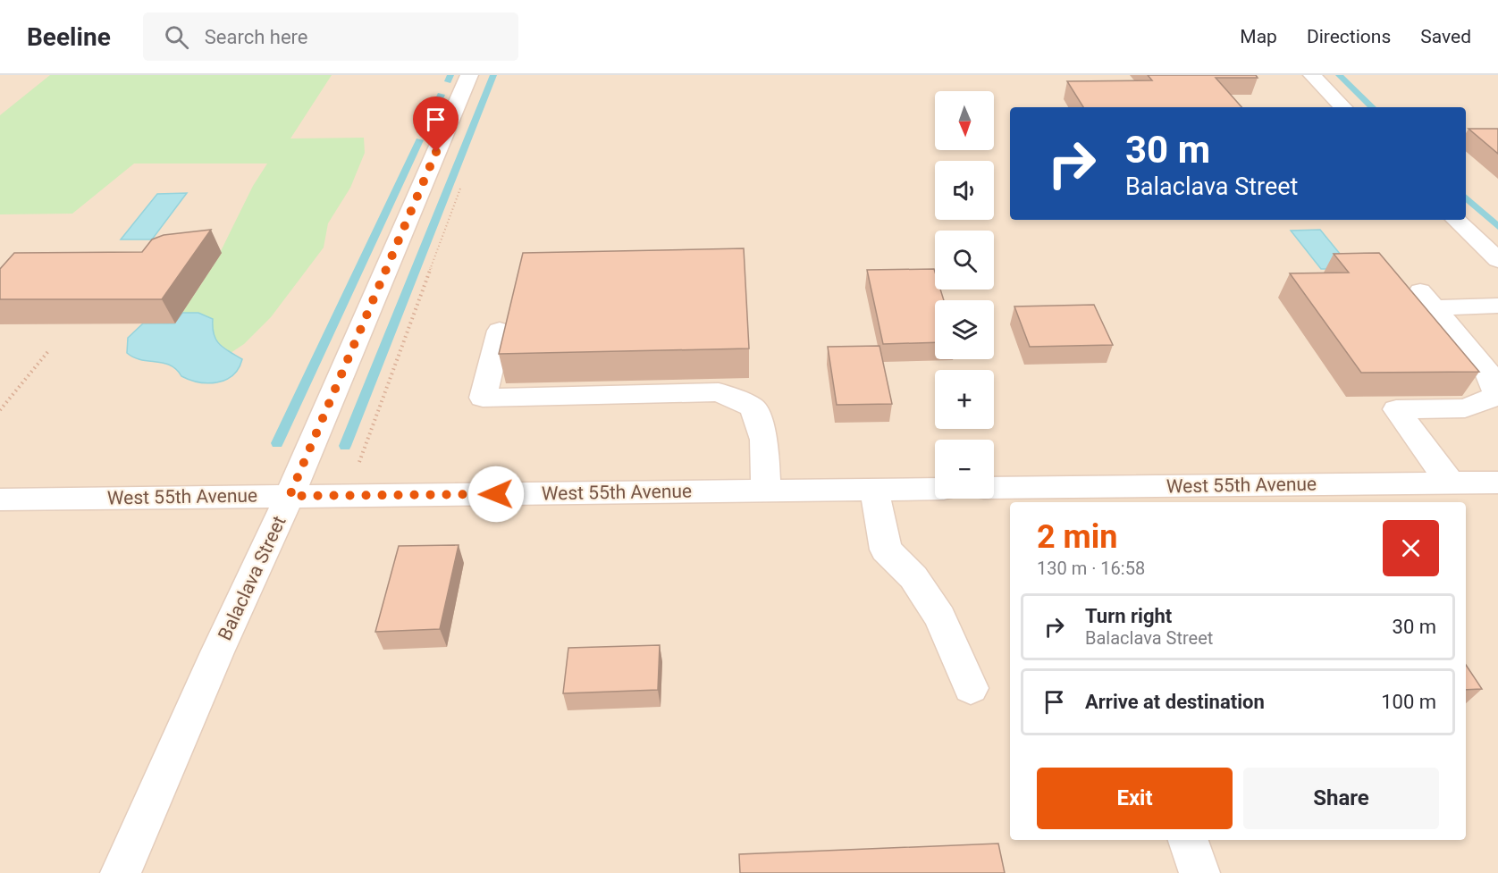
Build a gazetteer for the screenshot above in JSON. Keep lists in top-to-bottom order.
{
  "streets": {
    "street": ["West 55th Avenue", "Balaclava Street"]
  },
  "crossings": [
    ["West 55th Avenue", "Balaclava Street"]
  ],
  "north": "bottom",
  "page": {
    "header": "Beeline",
    "search": "Search here",
    "nav": ["Map", "Directions", "Saved"],
    "map_buttons": ["+", "−"],
    "turn": ["30 m", "Balaclava Street"],
    "heading": ["2 min", "130 m · 16:58"],
    "list": [
      {
        "name": "Turn right",
        "note": "Balaclava Street",
        "value": "30 m"
      },
      {
        "name": "Arrive at destination",
        "value": "100 m"
      }
    ],
    "buttons": ["Exit", "Share"]
  }
}
